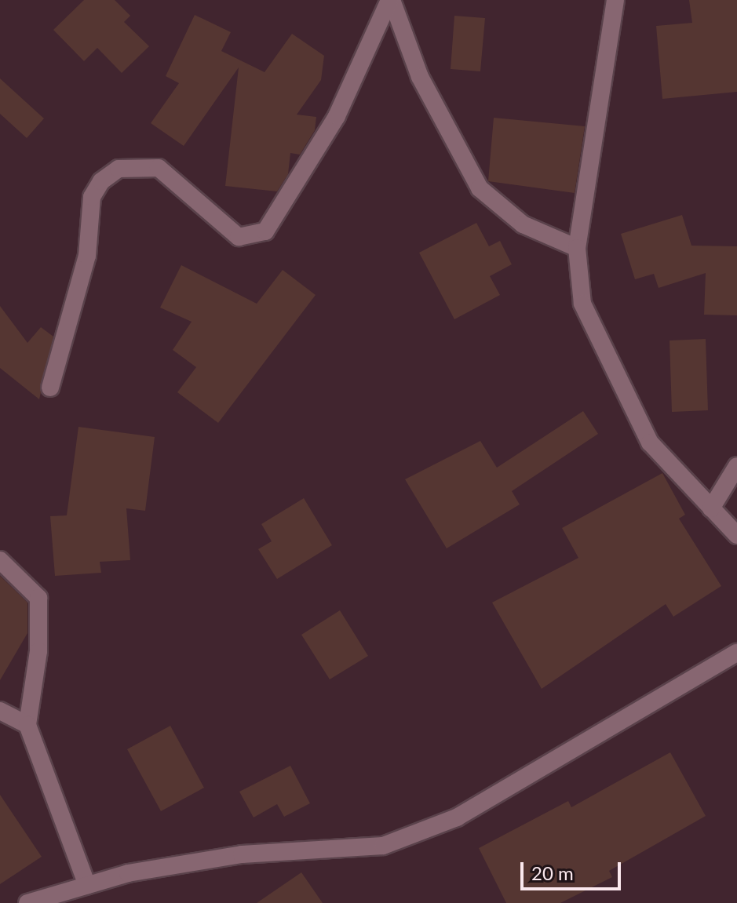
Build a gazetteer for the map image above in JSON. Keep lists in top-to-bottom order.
{
  "scale_bar": "20 m"
}
